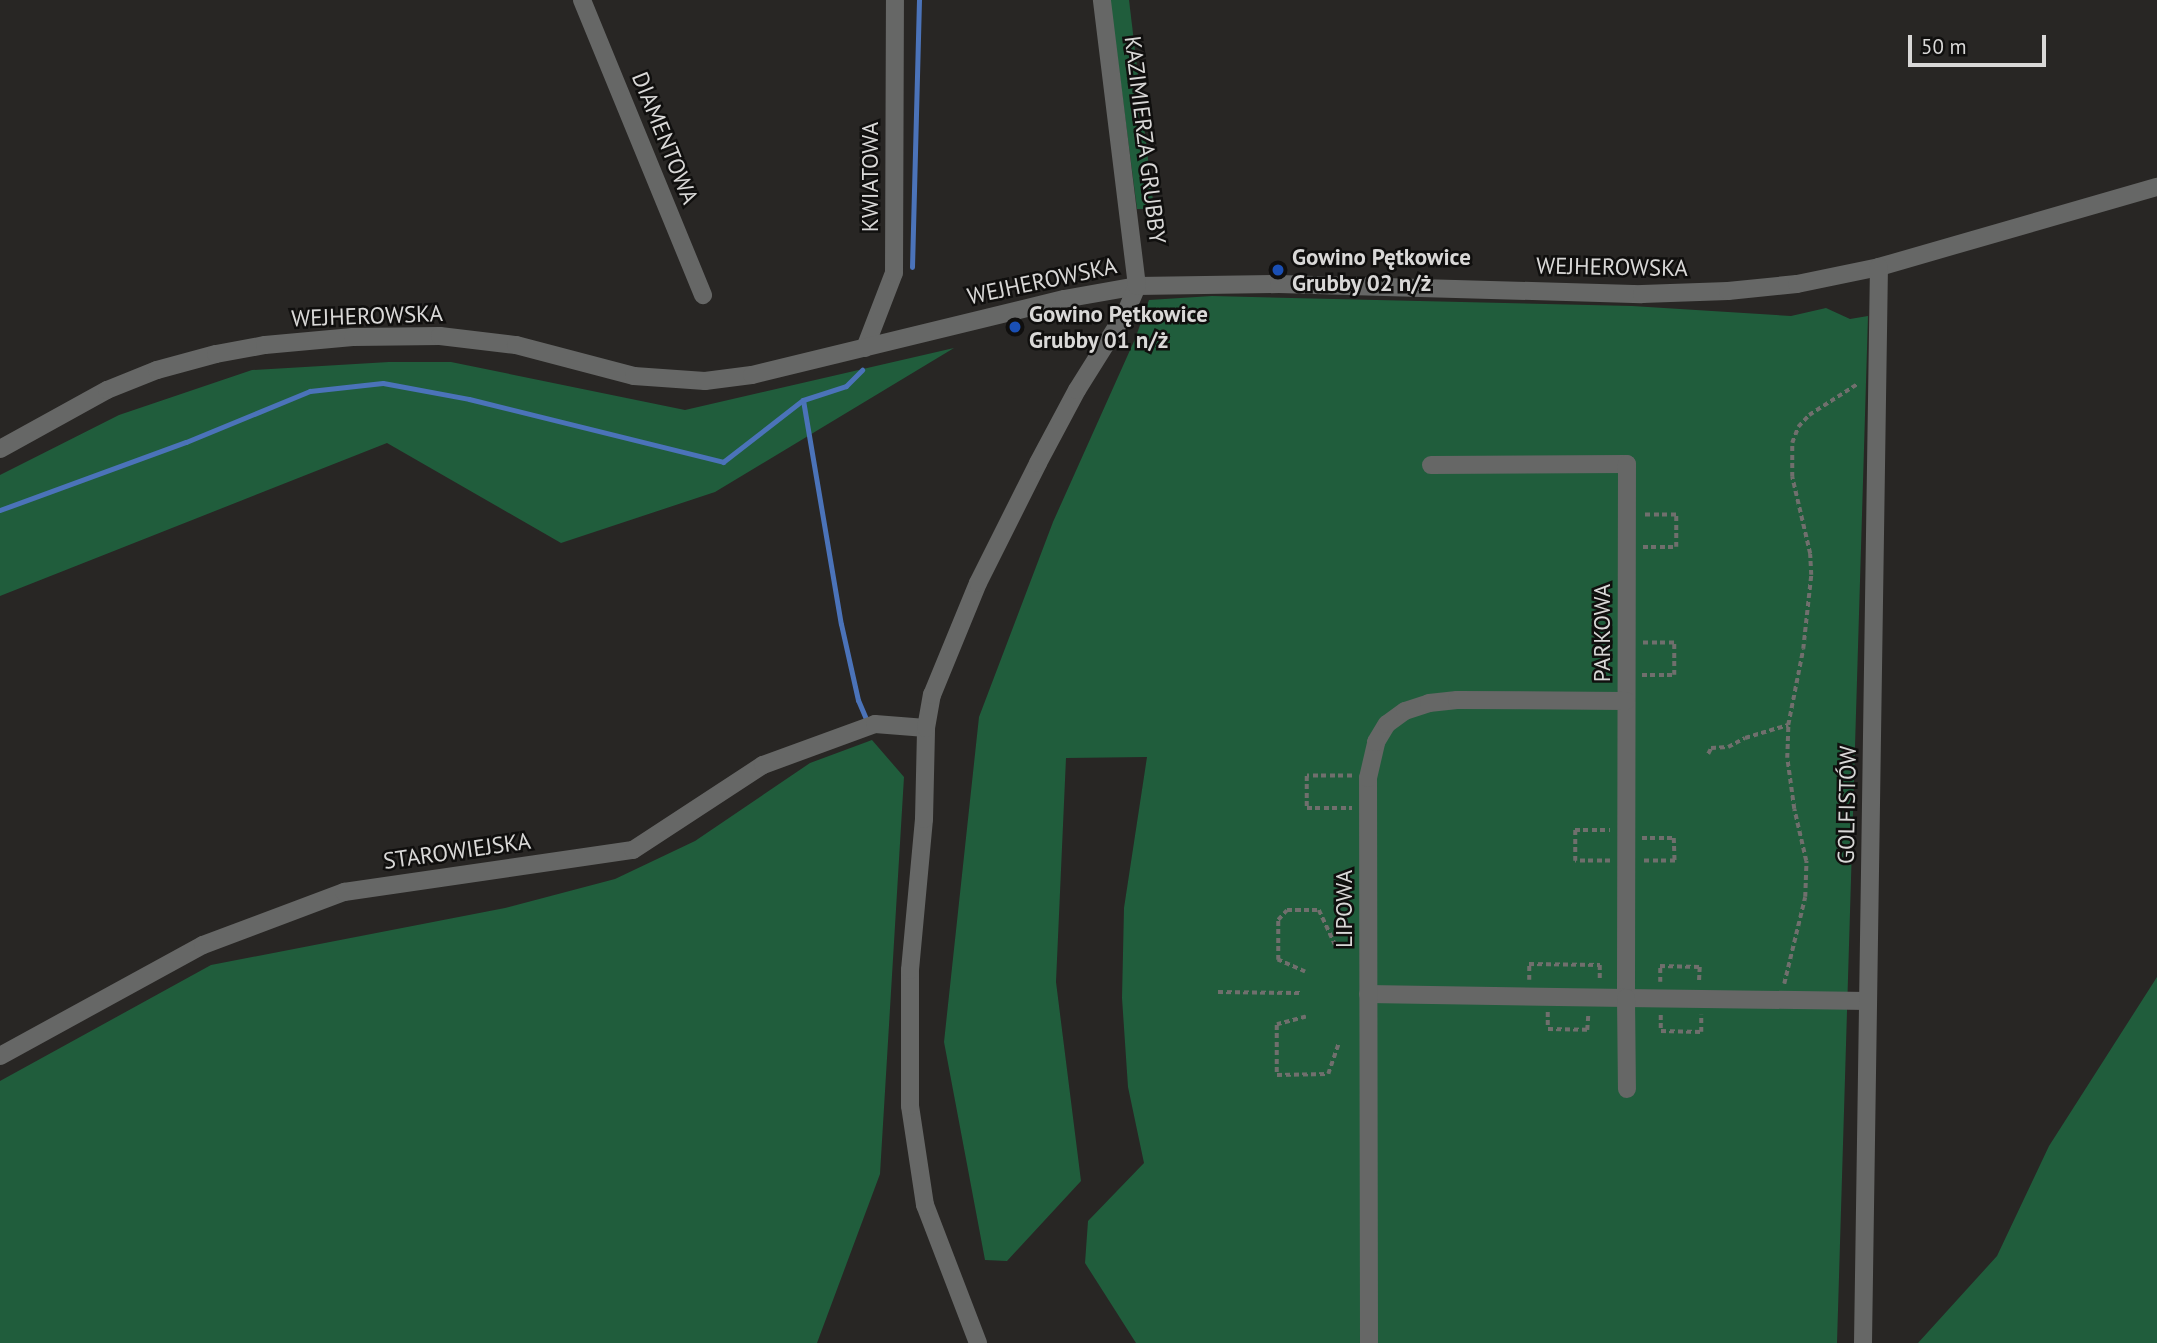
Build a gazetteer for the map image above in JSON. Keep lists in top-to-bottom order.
{
  "streets": {
    "street": [
      "DIAMENTOWA",
      "KAZIMIERZA GRUBBY",
      "KWIATOWA",
      "WEJHEROWSKA",
      "PARKOWA",
      "GOLFISTÓW",
      "STAROWIEJSKA",
      "LIPOWA"
    ]
  },
  "crossings": [
    ["KAZIMIERZA GRUBBY", "WEJHEROWSKA"],
    ["KWIATOWA", "WEJHEROWSKA"],
    ["WEJHEROWSKA", "GOLFISTÓW"],
    ["PARKOWA", "LIPOWA"]
  ],
  "places": ["Gowino Pętkowice Grubby 02 n/ż", "Gowino Pętkowice Grubby 01 n/ż"],
  "scale_bar": "50 m"
}
